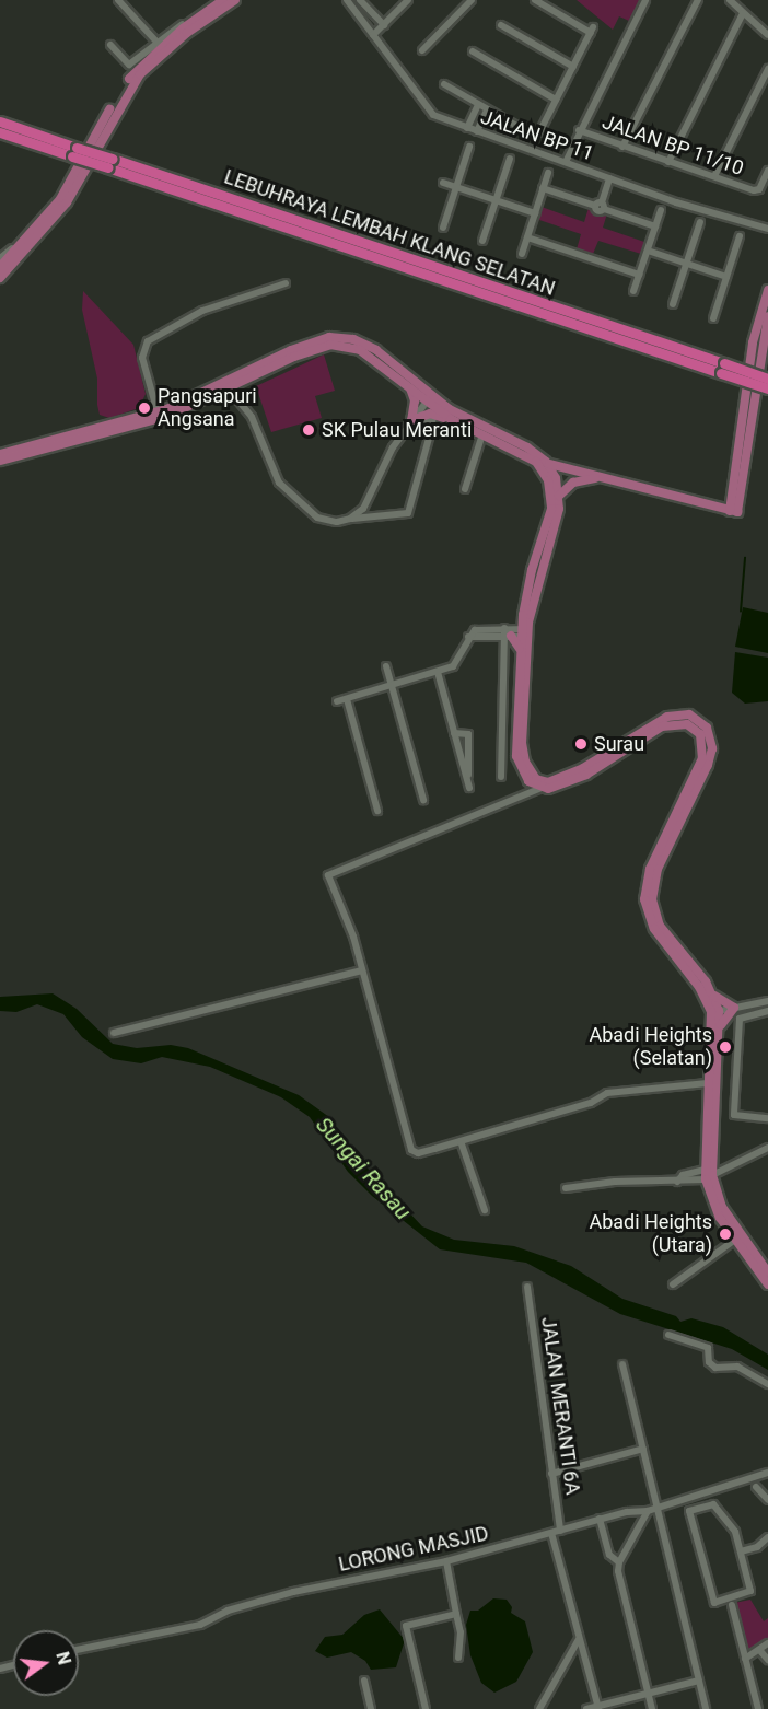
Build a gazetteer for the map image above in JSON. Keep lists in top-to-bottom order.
{
  "streets": {
    "highway": ["LEBUHRAYA LEMBAH KLANG SELATAN"],
    "street": [
      "JALAN BP 11",
      "JALAN BP 11/10",
      "JALAN MERANTI 6A",
      "LORONG MASJID"
    ]
  },
  "crossings": [
    ["JALAN MERANTI 6A", "LORONG MASJID"]
  ],
  "water": ["Sungai Rasau"],
  "places": [
    "Pangsapuri Angsana",
    "SK Pulau Meranti",
    "Surau",
    "Abadi Heights (Selatan)",
    "Abadi Heights (Utara)"
  ],
  "north": "right"
}
